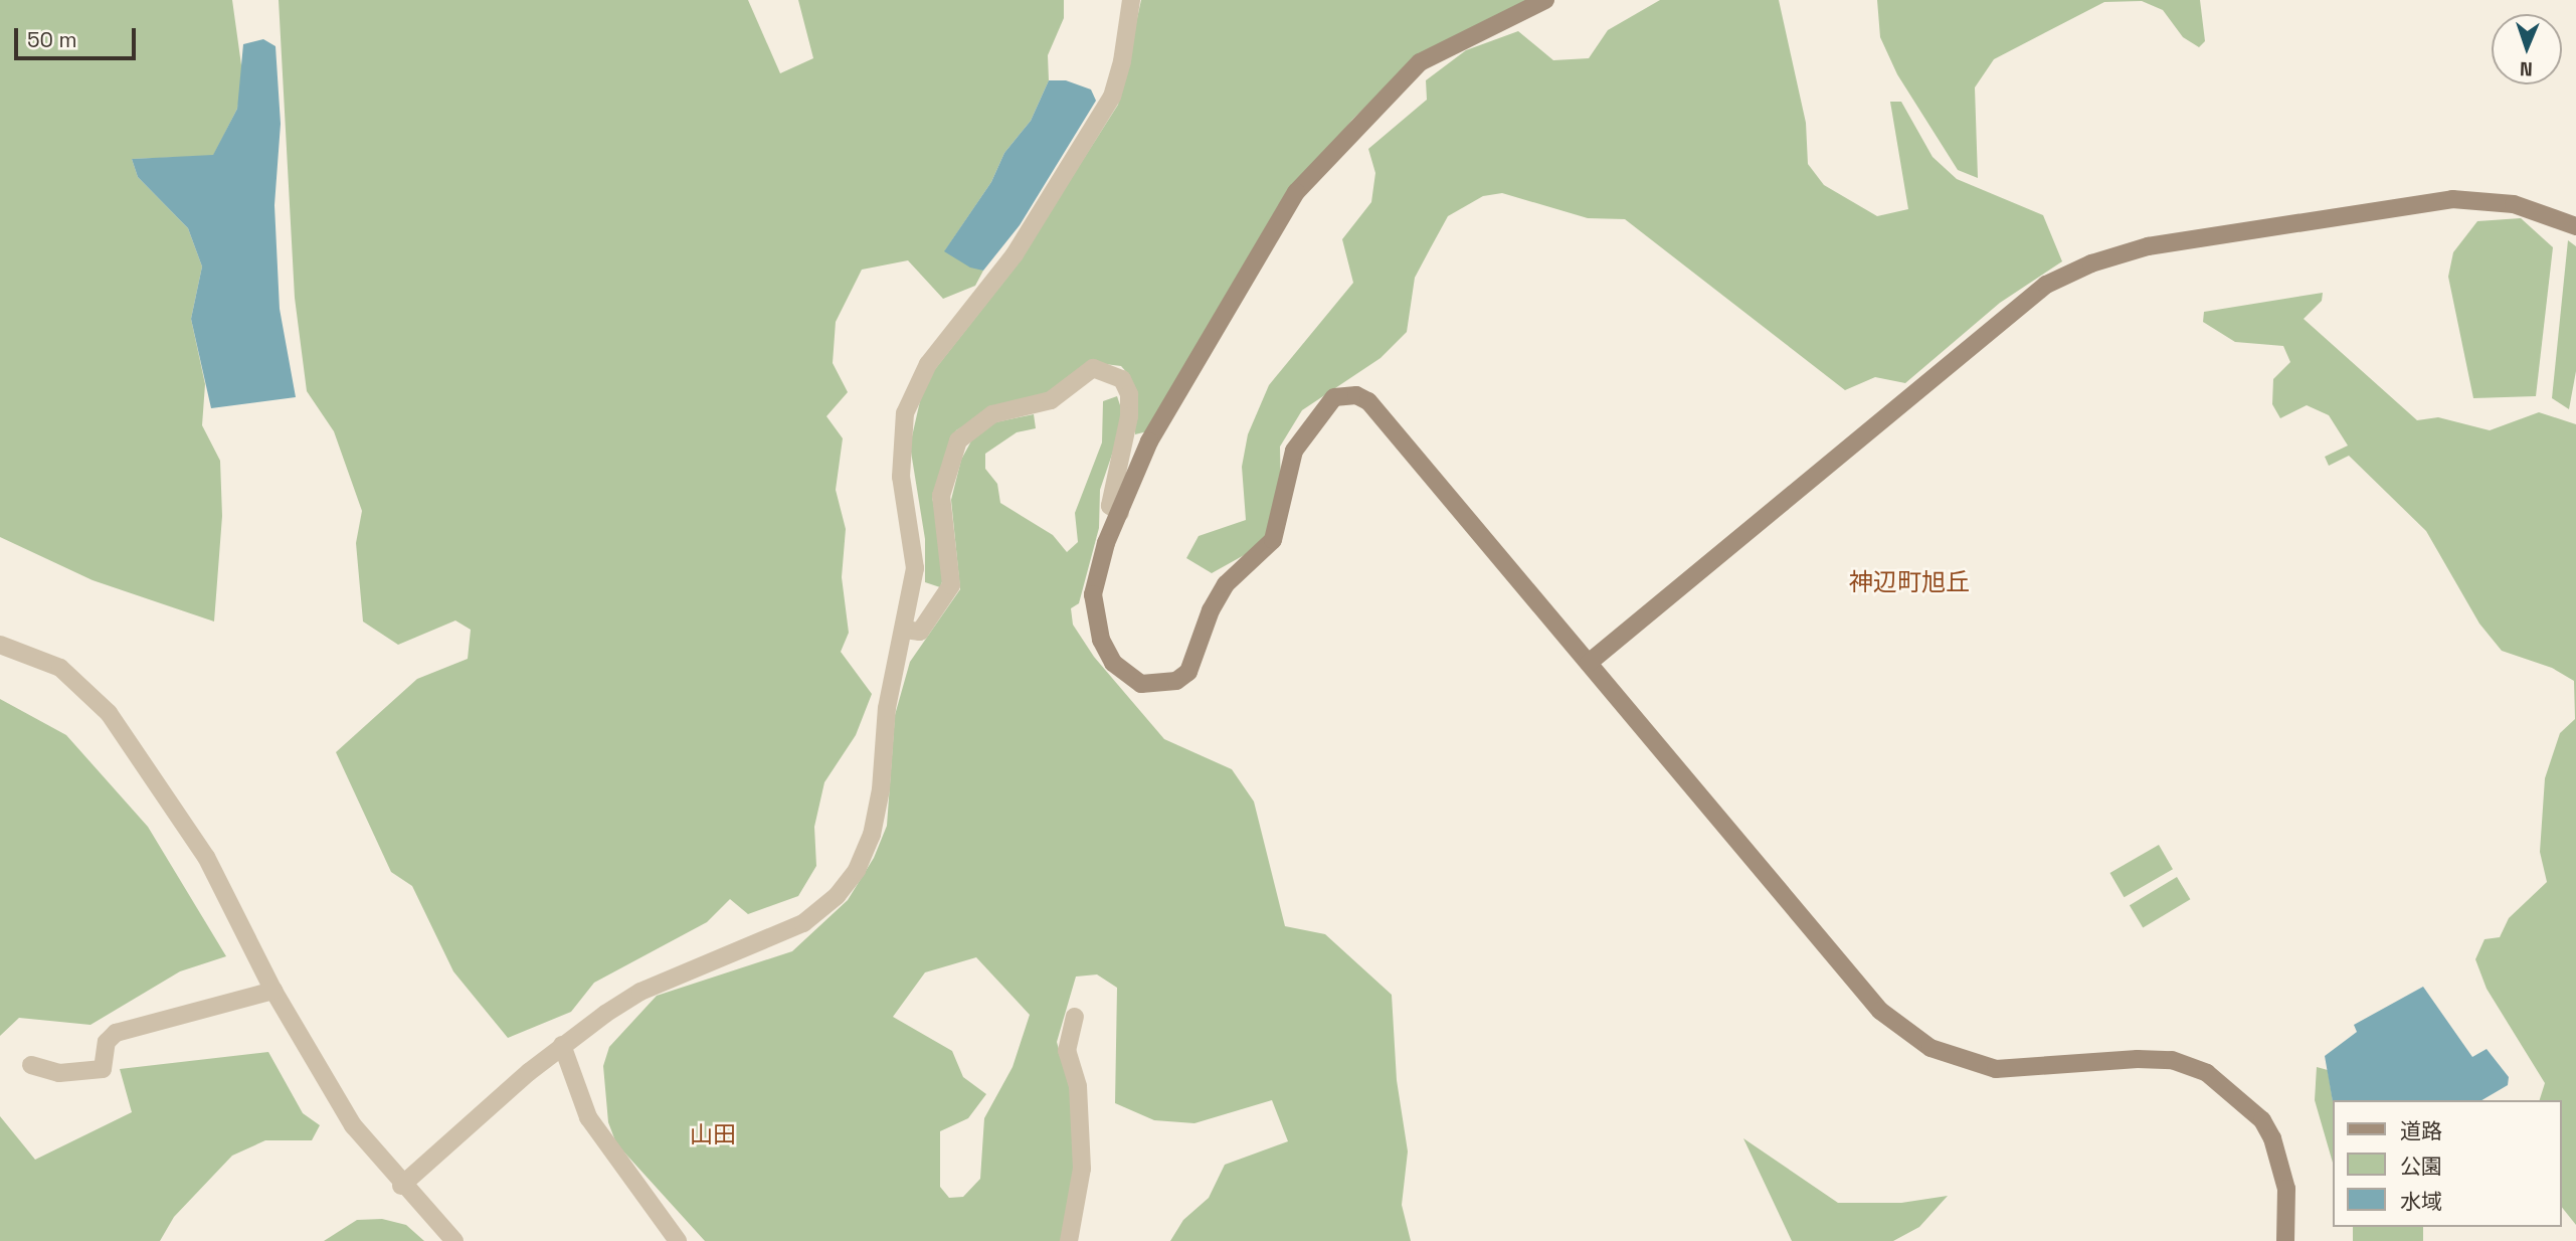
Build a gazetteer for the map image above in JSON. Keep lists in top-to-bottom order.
{
  "districts": ["神辺町旭丘", "山田"],
  "legend": ["道路", "公園", "水域"],
  "scale_bar": "50 m",
  "north": "bottom"
}
